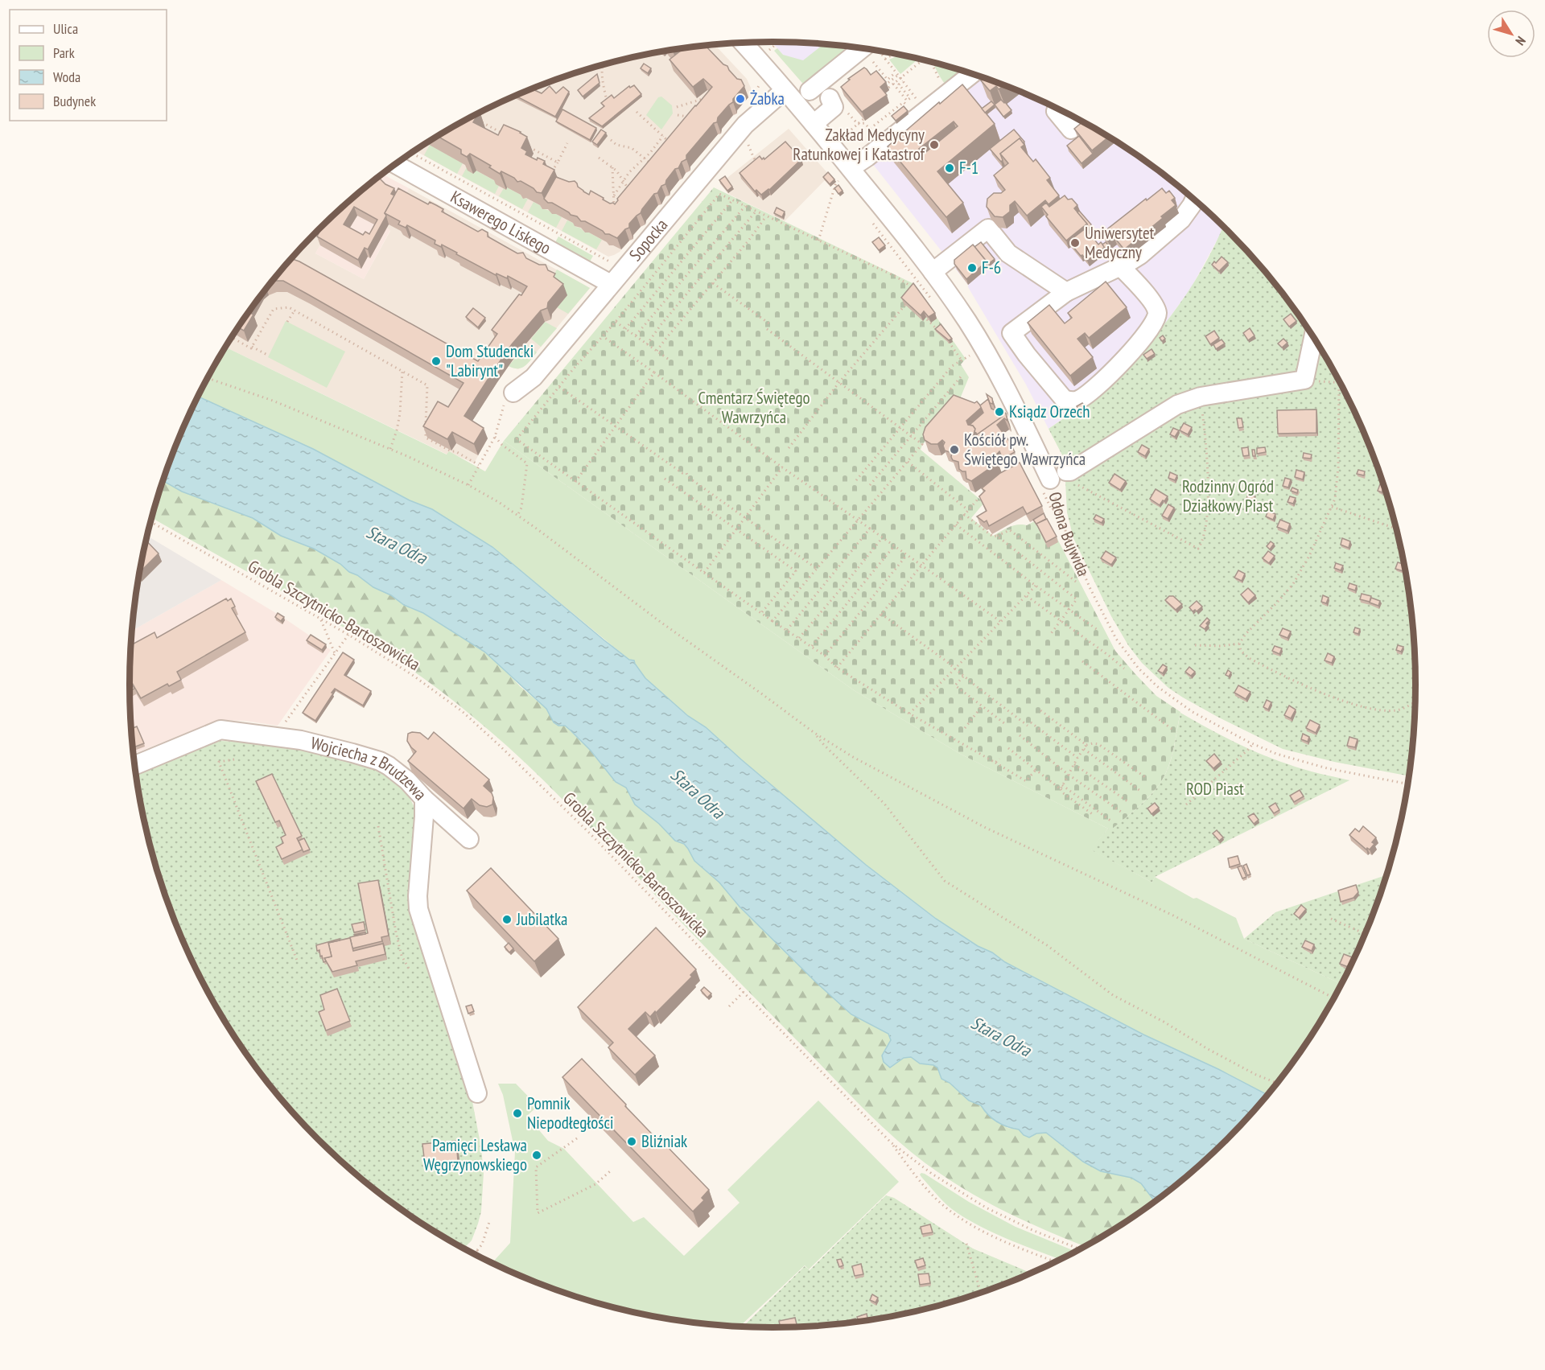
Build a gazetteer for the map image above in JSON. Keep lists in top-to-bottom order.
{
  "streets": {
    "street": [
      "Ksawerego Liskego",
      "Sopocka",
      "Odona Bujwida",
      "Wojciecha z Brudzewa"
    ],
    "path": ["Grobla Szczytnicko-Bartoszowicka"]
  },
  "crossings": [
    ["Ksawerego Liskego", "Sopocka"],
    ["Sopocka", "Odona Bujwida"]
  ],
  "water": ["Stara Odra"],
  "parks": ["Cmentarz Świętego Wawrzyńca", "Rodzinny Ogród Działkowy Piast", "ROD Piast"],
  "places": [
    "Żabka",
    "Zakład Medycyny Ratunkowej i Katastrof",
    "F-1",
    "Uniwersytet Medyczny",
    "F-6",
    "Dom Studencki \"Labirynt\"",
    "Ksiądz Orzech",
    "Kościół pw. Świętego Wawrzyńca",
    "Jubilatka",
    "Pomnik Niepodłegłości",
    "Bliźniak",
    "Pamięci Lesława Węgrzynowskiego"
  ],
  "legend": [
    "Ulica",
    "Park",
    "Woda",
    "Budynek"
  ],
  "north": "bottom right"
}
